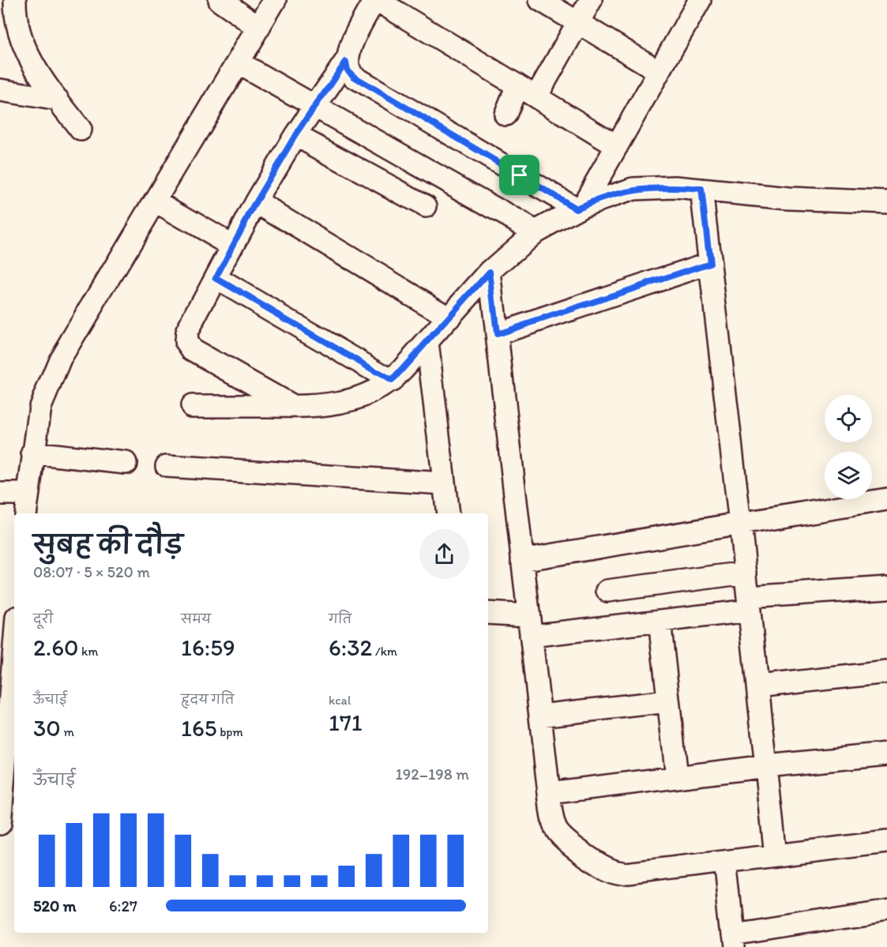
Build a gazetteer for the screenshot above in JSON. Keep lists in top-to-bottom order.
{
  "page": {
    "heading": ["सुबह की दौड़", "08:07 · 5 × 520 m"],
    "stats": [
      ["दूरी", "2.60 km"],
      ["समय", "16:59"],
      ["गति", "6:32 /km"],
      ["ऊँचाई", "30 m"],
      ["हृदय गति", "165 bpm"],
      ["kcal", "171"]
    ],
    "chart": ["ऊँचाई", "192–198 m"],
    "list": [
      {
        "name": "520 m",
        "note": "6:27"
      }
    ]
  }
}
